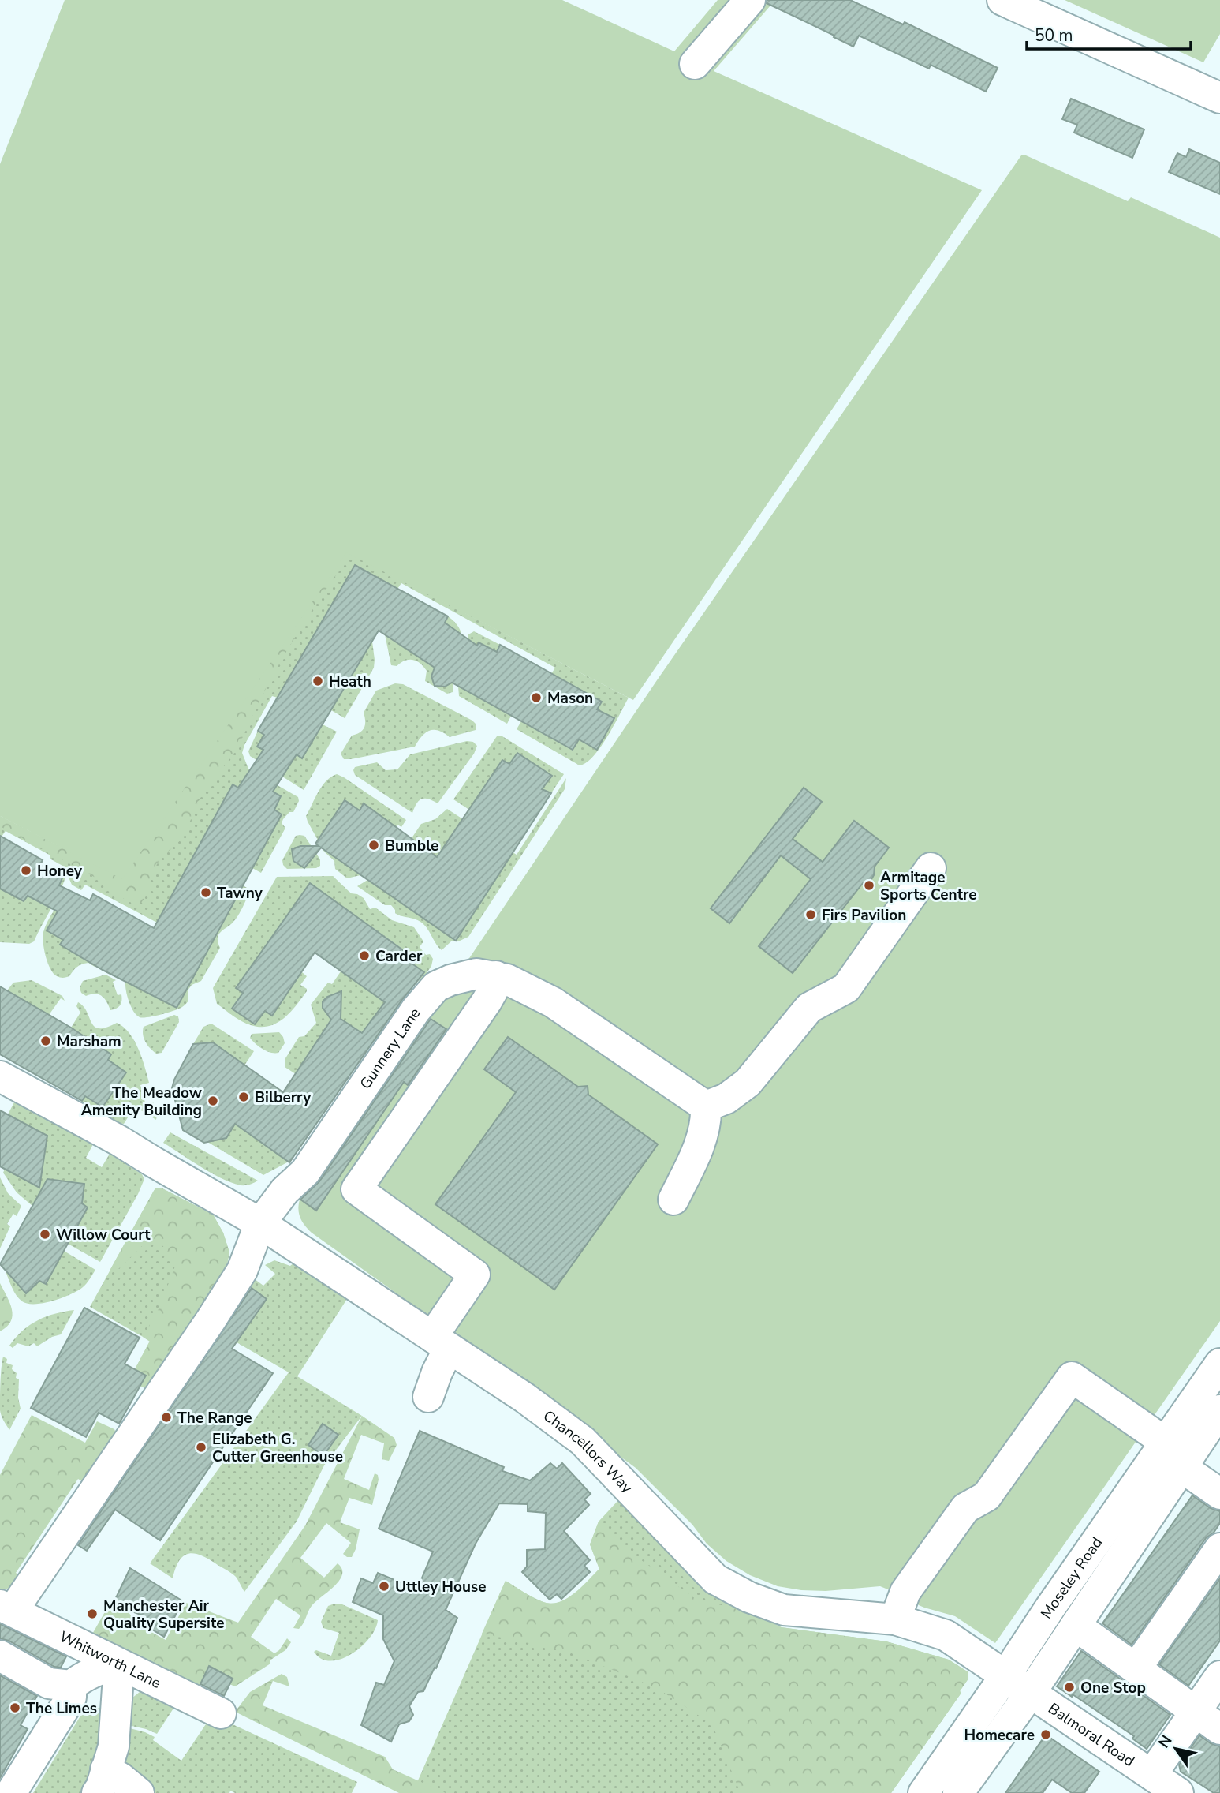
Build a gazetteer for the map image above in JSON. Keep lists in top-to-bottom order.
{
  "streets": {
    "main road": [
      "Gunnery Lane",
      "Chancellors Way",
      "Moseley Road",
      "Whitworth Lane",
      "Balmoral Road"
    ]
  },
  "crossings": [
    ["Gunnery Lane", "Chancellors Way"],
    ["Gunnery Lane", "Whitworth Lane"],
    ["Chancellors Way", "Moseley Road"],
    ["Chancellors Way", "Balmoral Road"],
    ["Moseley Road", "Balmoral Road"]
  ],
  "places": [
    "Heath",
    "Mason",
    "Bumble",
    "Honey",
    "Armitage Sports Centre",
    "Tawny",
    "Firs Pavilion",
    "Carder",
    "Marsham",
    "Bilberry",
    "The Meadow Amenity Building",
    "Willow Court",
    "The Range",
    "Elizabeth G. Cutter Greenhouse",
    "Uttley House",
    "Manchester Air Quality Supersite",
    "One Stop",
    "The Limes",
    "Homecare"
  ],
  "scale_bar": "50 m",
  "north": "top left"
}
